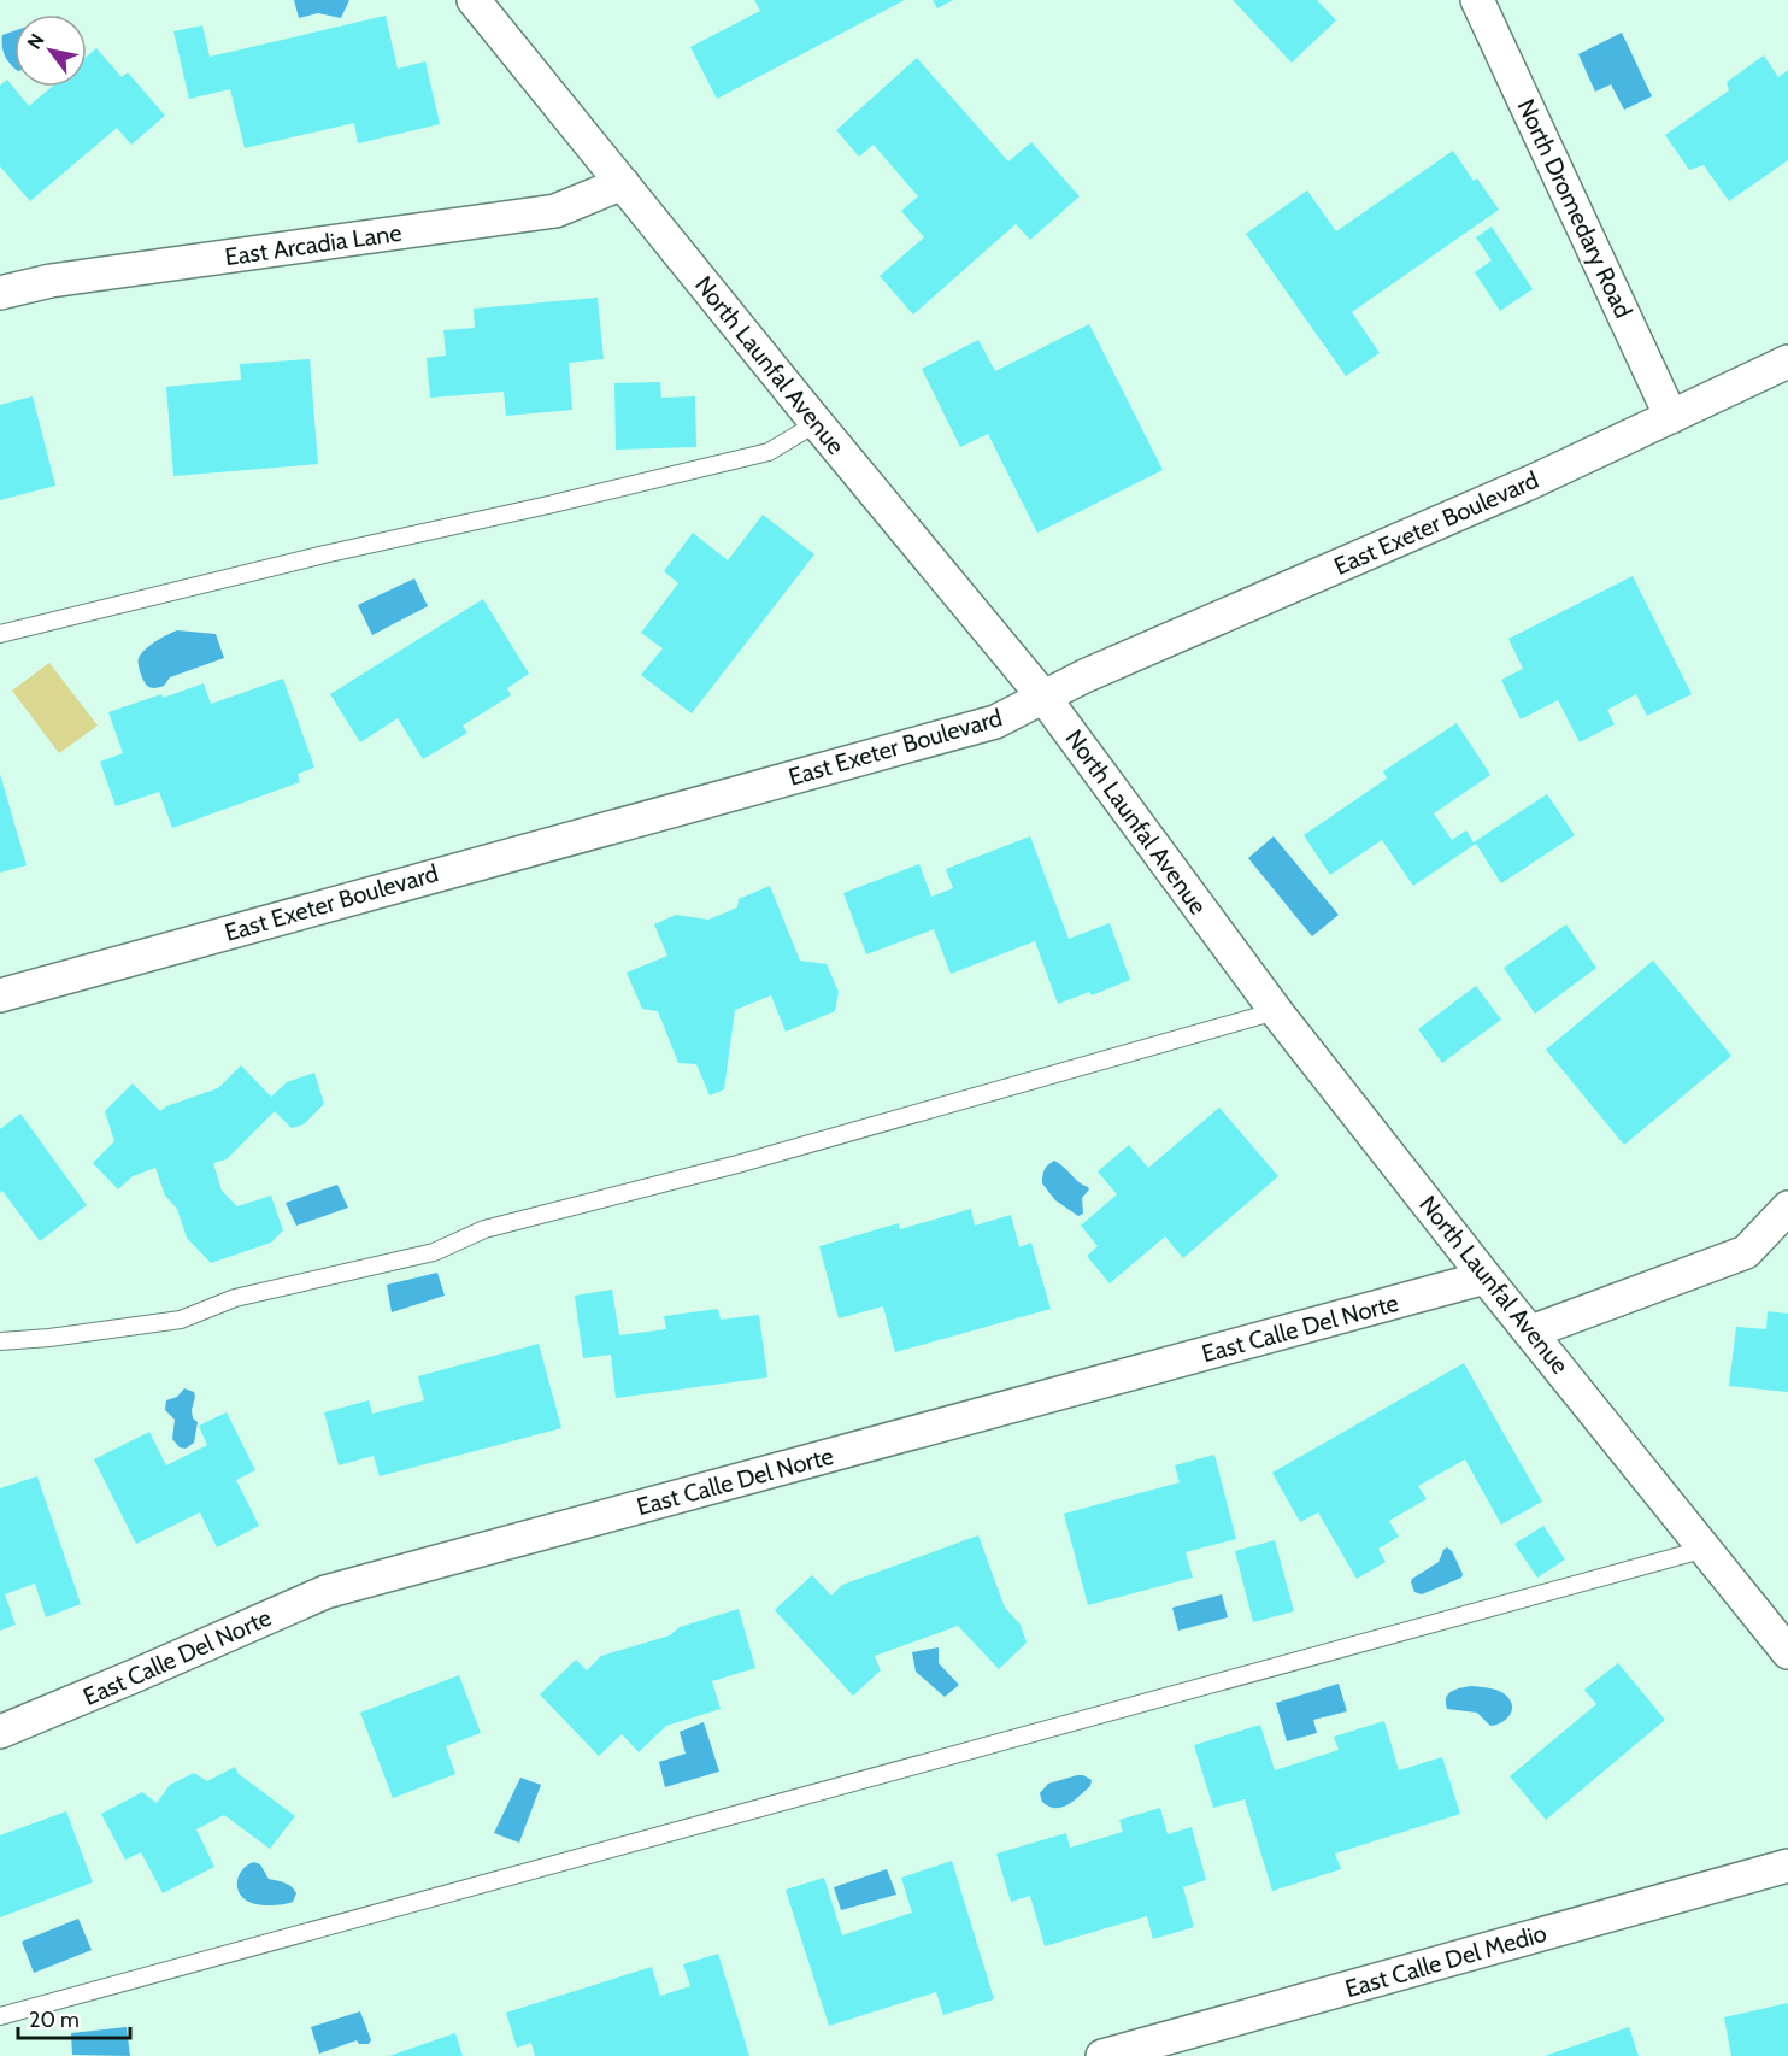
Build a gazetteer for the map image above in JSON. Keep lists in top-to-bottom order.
{
  "streets": {
    "street": [
      "North Dromedary Road",
      "East Arcadia Lane",
      "North Launfal Avenue",
      "East Exeter Boulevard",
      "East Calle Del Norte",
      "East Calle Del Medio"
    ]
  },
  "crossings": [
    ["North Dromedary Road", "East Exeter Boulevard"],
    ["East Arcadia Lane", "North Launfal Avenue"],
    ["North Launfal Avenue", "East Exeter Boulevard"],
    ["North Launfal Avenue", "East Calle Del Norte"]
  ],
  "scale_bar": "20 m",
  "north": "top left"
}
